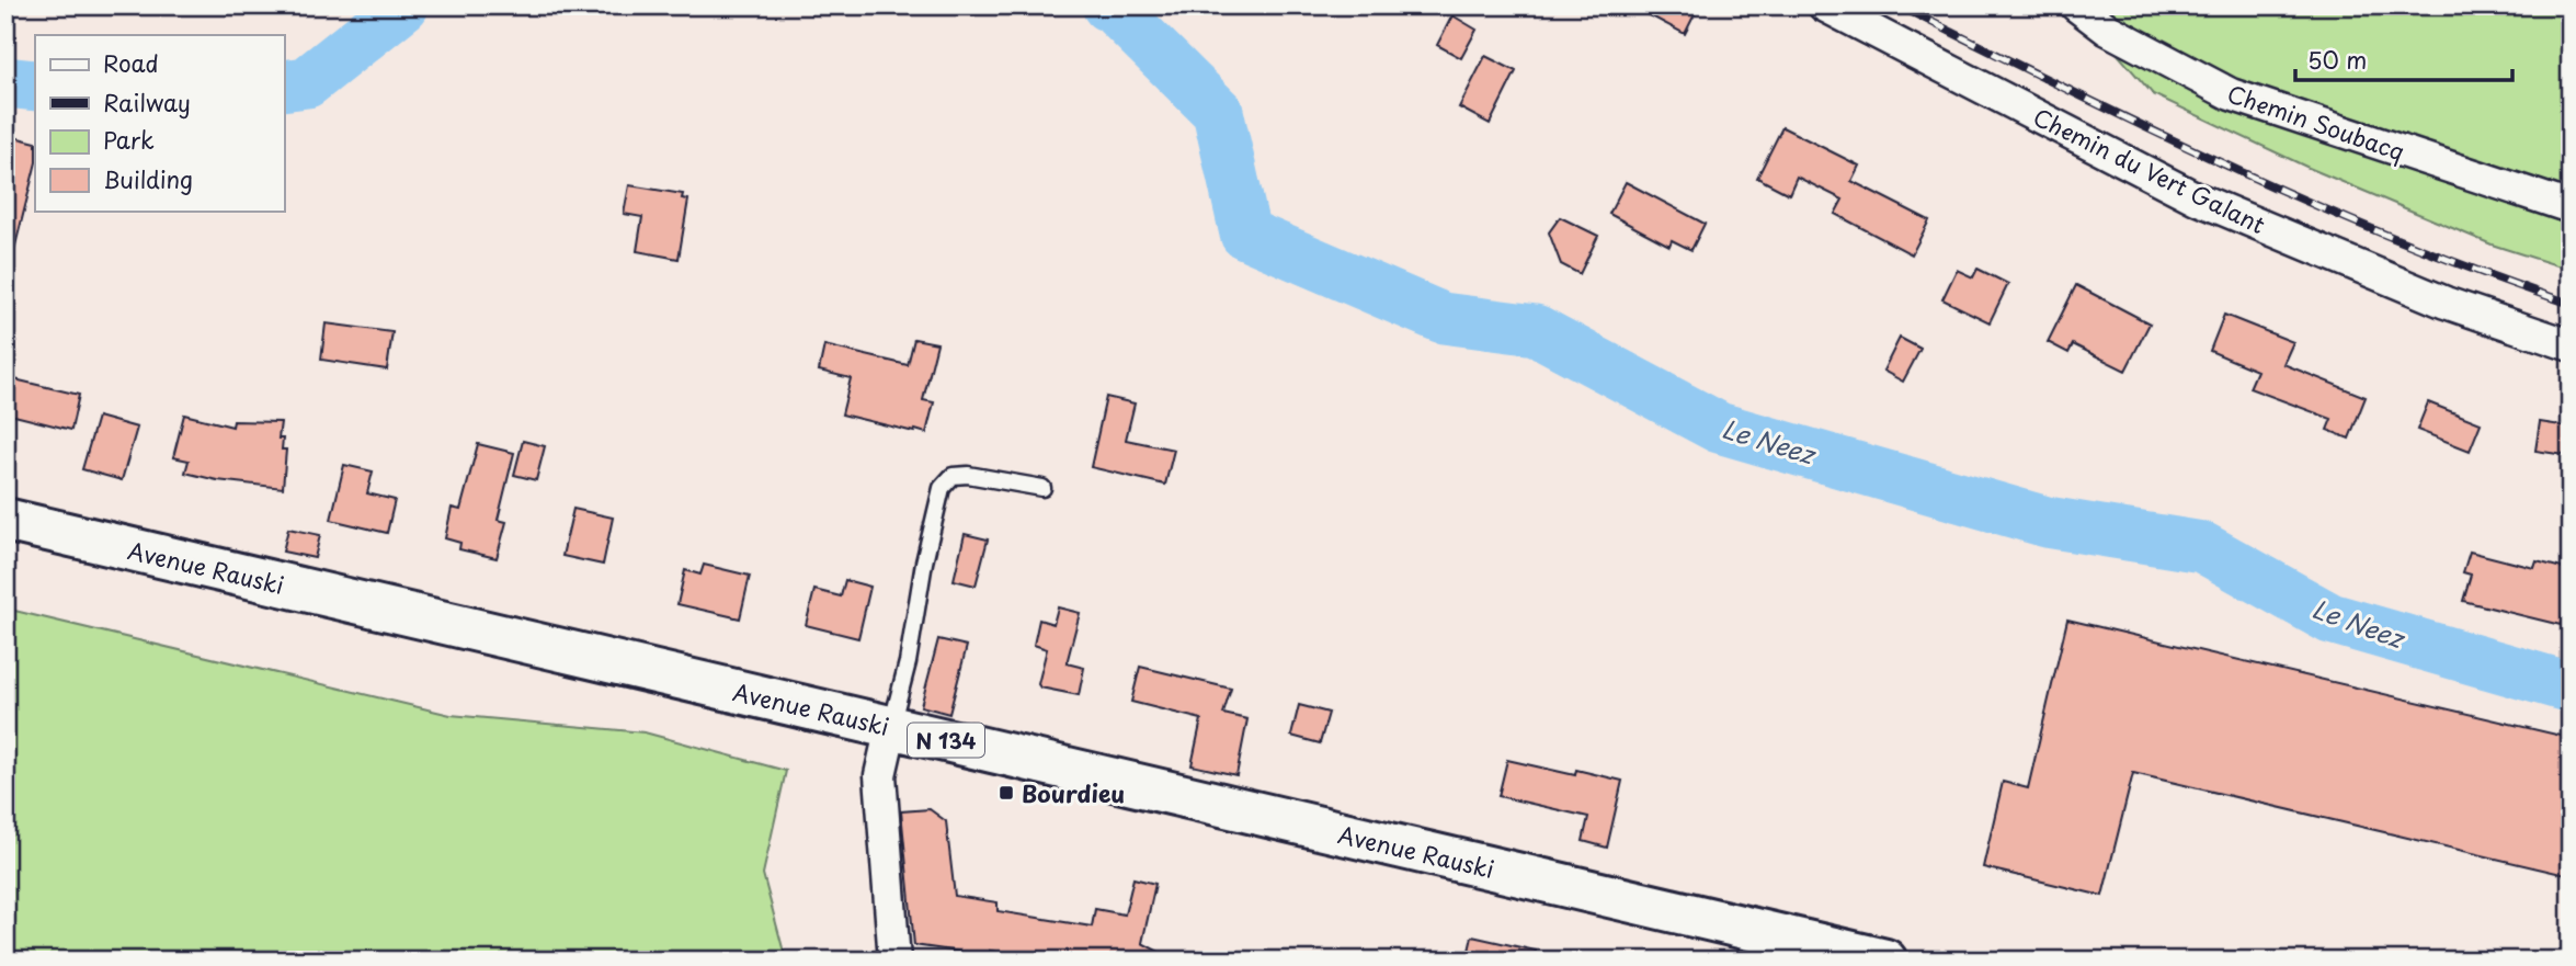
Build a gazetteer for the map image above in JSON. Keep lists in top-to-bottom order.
{
  "streets": {
    "main road": ["Avenue Rauski", "N 134"],
    "street": ["Chemin Soubacq", "Chemin du Vert Galant"]
  },
  "water": ["Le Neez"],
  "places": {
    "transit": ["Bourdieu"]
  },
  "legend": [
    "Road",
    "Railway",
    "Park",
    "Building"
  ],
  "scale_bar": "50 m"
}
